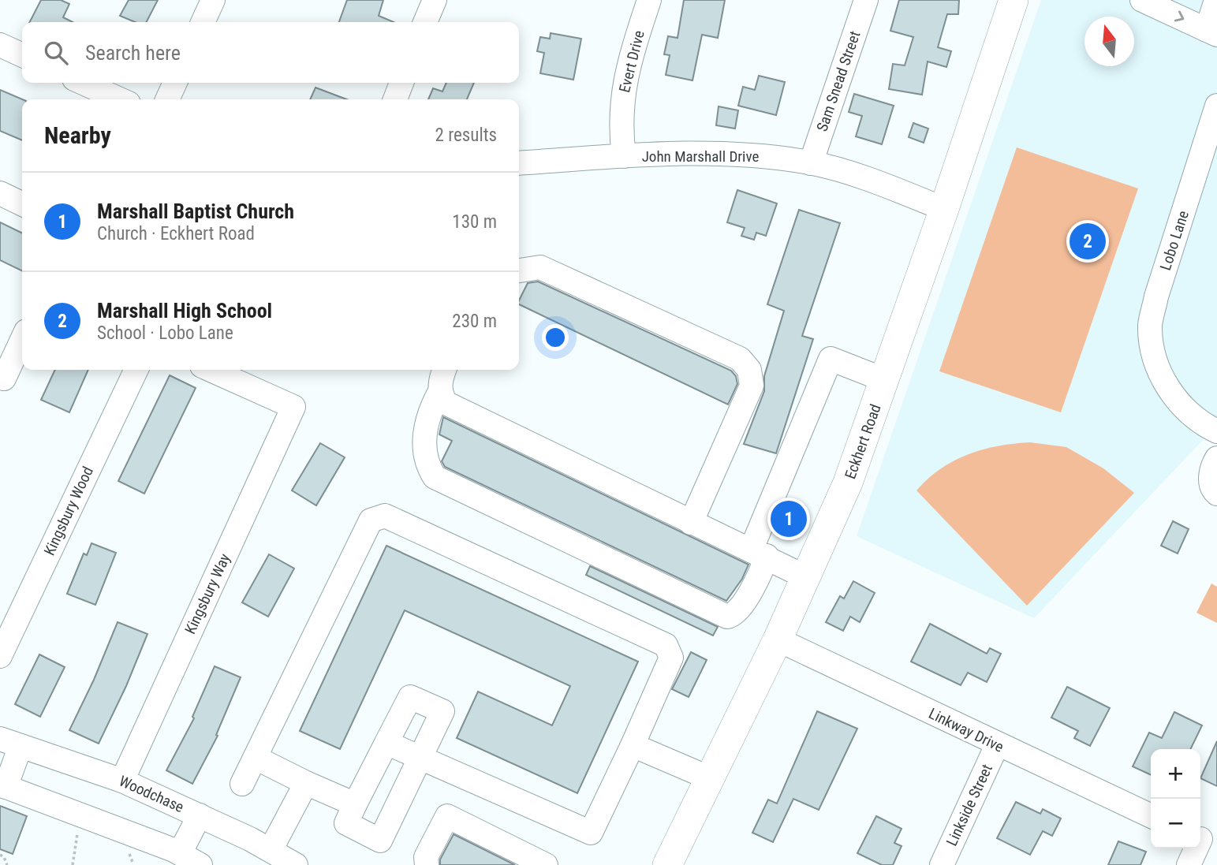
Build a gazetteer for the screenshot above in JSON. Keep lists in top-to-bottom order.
{
  "streets": {
    "main road": ["Eckhert Road"],
    "street": [
      "Evert Drive",
      "Sam Snead Street",
      "John Marshall Drive",
      "Lobo Lane",
      "Kingsbury Wood",
      "Kingsbury Way",
      "Linkway Drive",
      "Woodchase",
      "Linkside Street"
    ]
  },
  "crossings": [
    ["Evert Drive", "John Marshall Drive"],
    ["Sam Snead Street", "John Marshall Drive"],
    ["John Marshall Drive", "Eckhert Road"],
    ["Eckhert Road", "Linkway Drive"],
    ["Kingsbury Way", "Woodchase"],
    ["Linkway Drive", "Linkside Street"]
  ],
  "north": "top",
  "page": {
    "search": "Search here",
    "heading": ["Nearby", "2 results"],
    "list": [
      {
        "mark": "1",
        "name": "Marshall Baptist Church",
        "note": "Church · Eckhert Road",
        "value": "130 m"
      },
      {
        "mark": "2",
        "name": "Marshall High School",
        "note": "School · Lobo Lane",
        "value": "230 m"
      }
    ],
    "pins": ["2", "1"],
    "map_buttons": ["+", "−"]
  }
}
